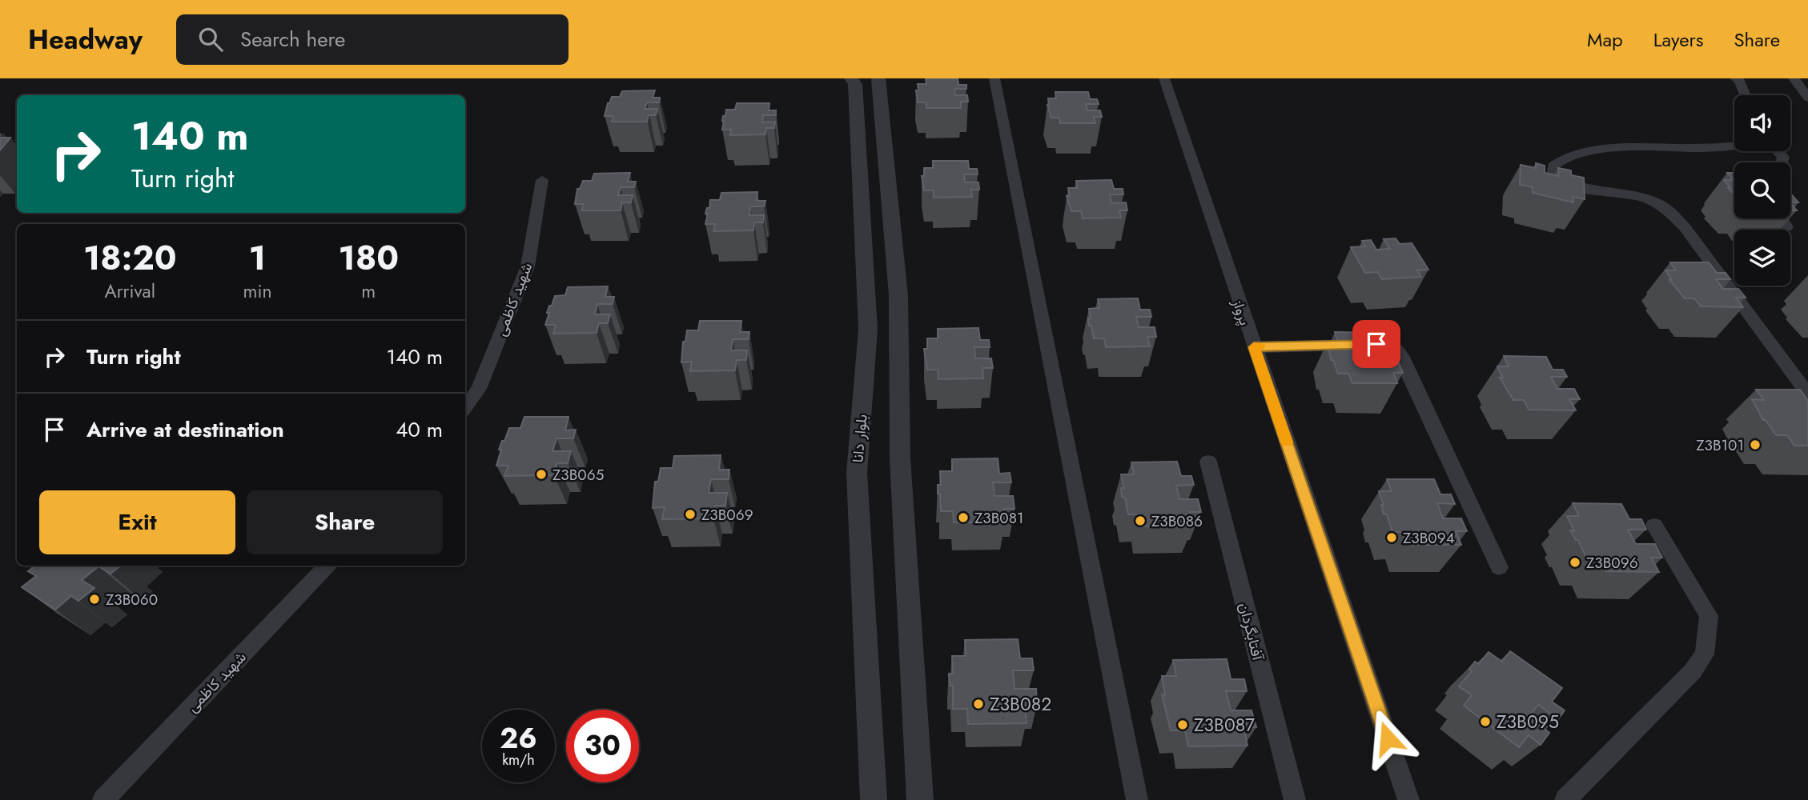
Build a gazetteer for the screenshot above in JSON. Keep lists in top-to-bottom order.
{
  "streets": {
    "street": [
      "شهید کاظمی",
      "پرواز",
      "بلوار دانا",
      "آفتابگردان"
    ]
  },
  "places": [
    "Z3B101",
    "Z3B065",
    "Z3B069",
    "Z3B081",
    "Z3B086",
    "Z3B094",
    "Z3B096",
    "Z3B060",
    "Z3B082",
    "Z3B095",
    "Z3B087"
  ],
  "page": {
    "header": "Headway",
    "search": "Search here",
    "nav": ["Map", "Layers", "Share"],
    "turn": ["140 m", "Turn right"],
    "eta": [
      "18:20",
      "Arrival",
      "1",
      "min",
      "180",
      "m"
    ],
    "list": [
      {
        "name": "Turn right",
        "value": "140 m"
      },
      {
        "name": "Arrive at destination",
        "value": "40 m"
      }
    ],
    "buttons": ["Exit", "Share"],
    "speed": "26 km/h",
    "limit": "30"
  }
}
